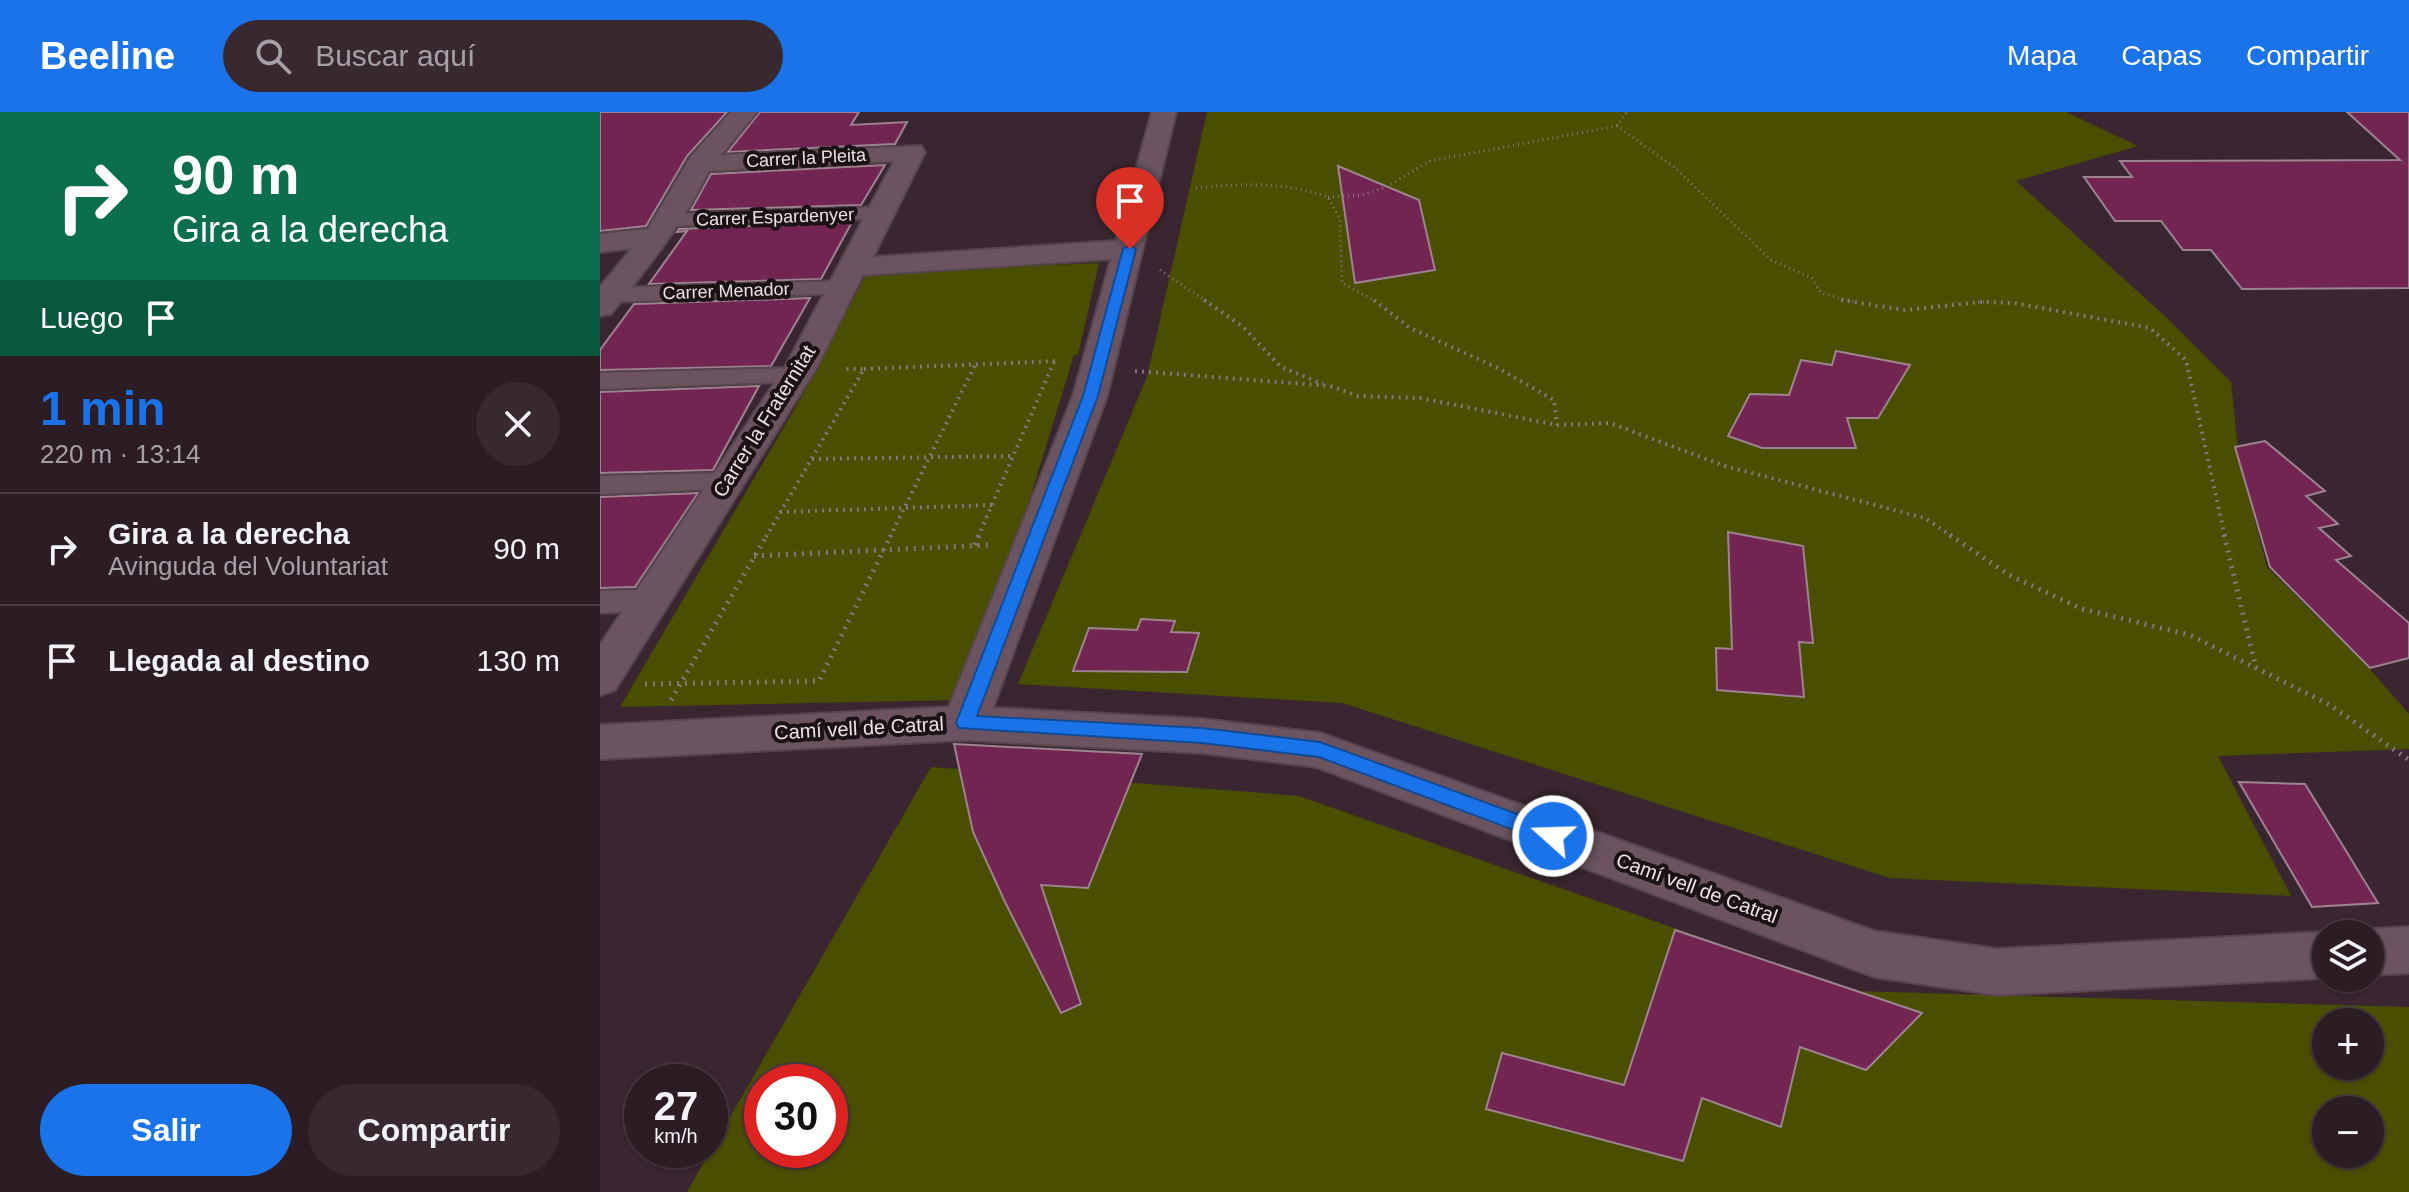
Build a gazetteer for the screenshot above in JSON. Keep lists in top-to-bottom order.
{
  "streets": {
    "street": [
      "Carrer la Pleita",
      "Carrer Espardenyer",
      "Carrer Menador",
      "Carrer la Fraternitat",
      "Camí vell de Catral"
    ]
  },
  "crossings": [
    ["Carrer la Pleita", "Carrer la Fraternitat"],
    ["Carrer Espardenyer", "Carrer la Fraternitat"],
    ["Carrer Menador", "Carrer la Fraternitat"]
  ],
  "page": {
    "header": "Beeline",
    "search": "Buscar aquí",
    "nav": ["Mapa", "Capas", "Compartir"],
    "turn": ["90 m", "Gira a la derecha"],
    "then": "Luego",
    "heading": ["1 min", "220 m · 13:14"],
    "list": [
      {
        "name": "Gira a la derecha",
        "note": "Avinguda del Voluntariat",
        "value": "90 m"
      },
      {
        "name": "Llegada al destino",
        "value": "130 m"
      }
    ],
    "map_buttons": ["+", "−"],
    "speed": "27 km/h",
    "limit": "30",
    "buttons": ["Salir", "Compartir"]
  }
}
